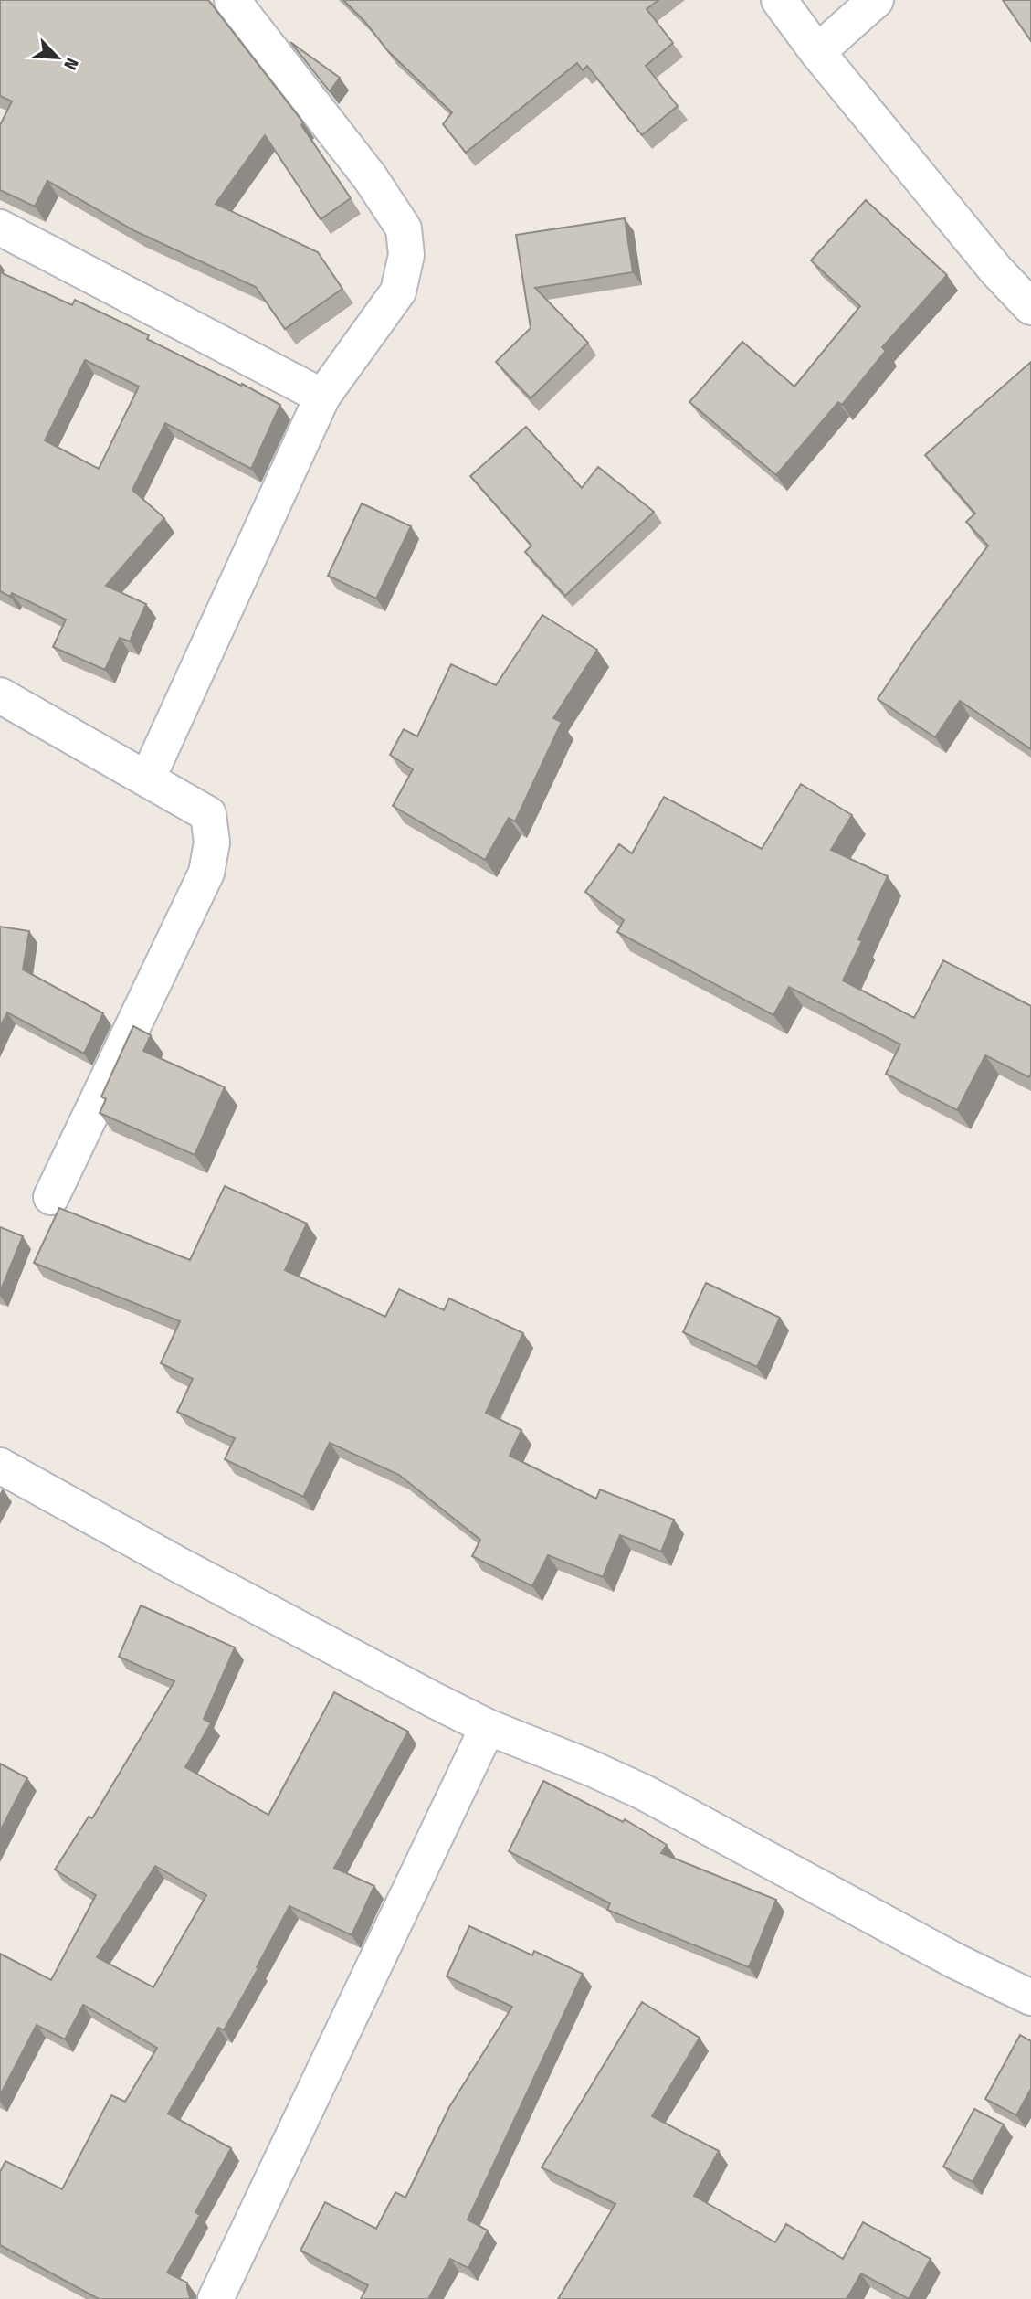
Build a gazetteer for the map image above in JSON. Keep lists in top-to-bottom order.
{
  "north": "bottom right"
}
